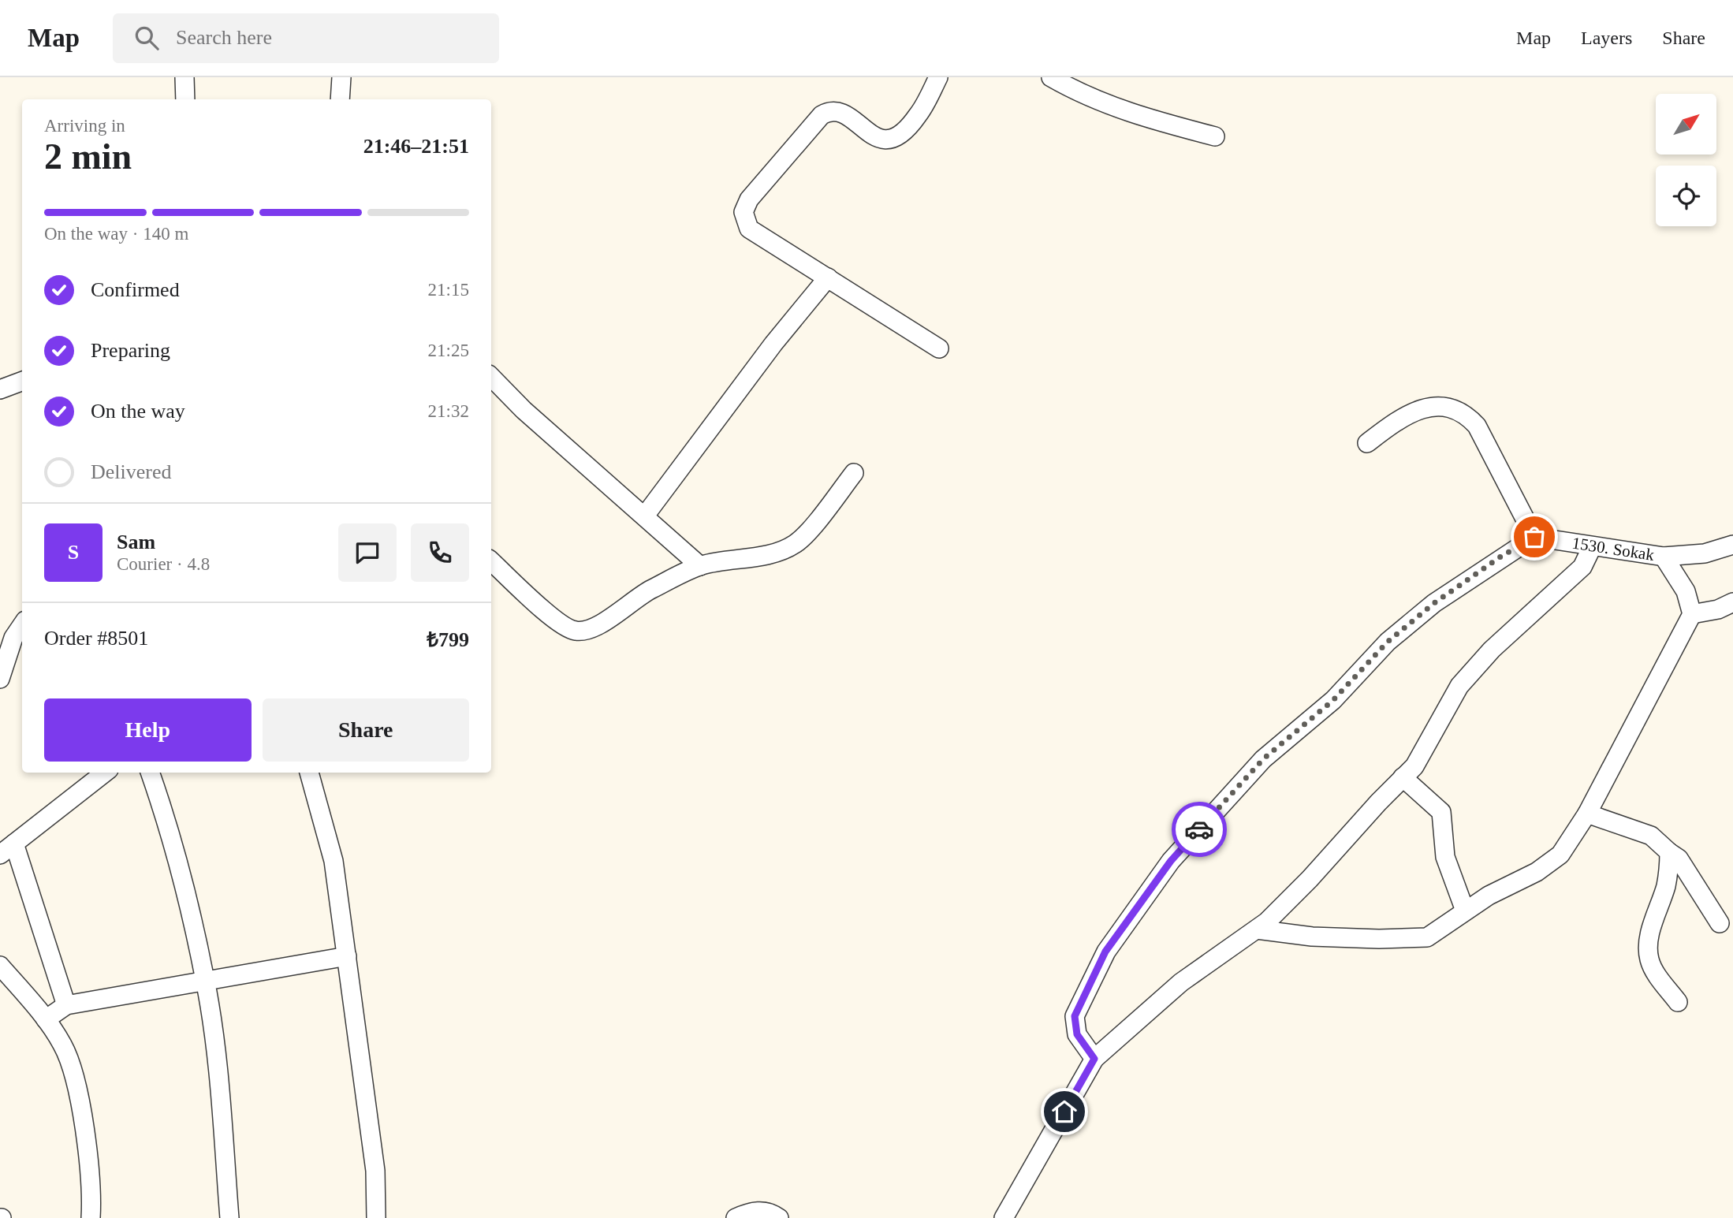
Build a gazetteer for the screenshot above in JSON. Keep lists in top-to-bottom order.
{
  "streets": {
    "street": ["1530. Sokak"]
  },
  "north": "top right",
  "page": {
    "header": "Map",
    "search": "Search here",
    "nav": ["Map", "Layers", "Share"],
    "heading": ["2 min", "Arriving in", "21:46–21:51"],
    "panel": [
      "Sam",
      "Courier · 4.8",
      "Order #8501",
      "₺799"
    ],
    "bar": "On the way · 140 m",
    "list": [
      ["Confirmed", "21:15"],
      ["Preparing", "21:25"],
      ["On the way", "21:32"],
      "Delivered"
    ],
    "round": "S",
    "buttons": ["Help", "Share"]
  }
}
